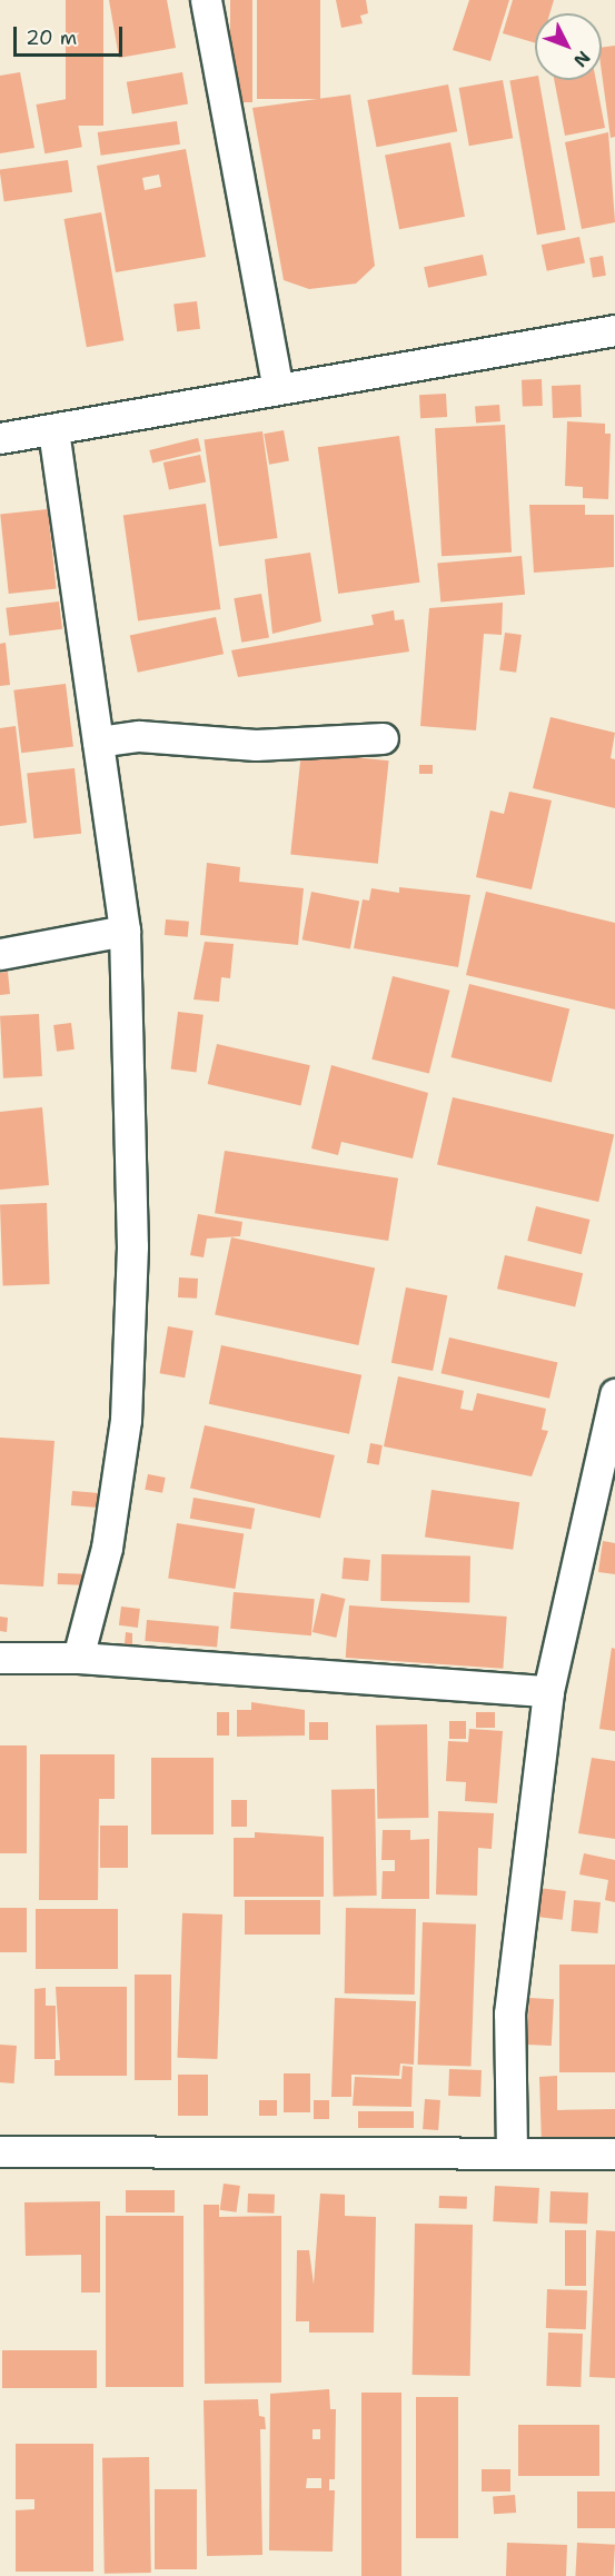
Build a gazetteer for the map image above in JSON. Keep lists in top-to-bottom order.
{
  "scale_bar": "20 m",
  "north": "bottom right"
}
